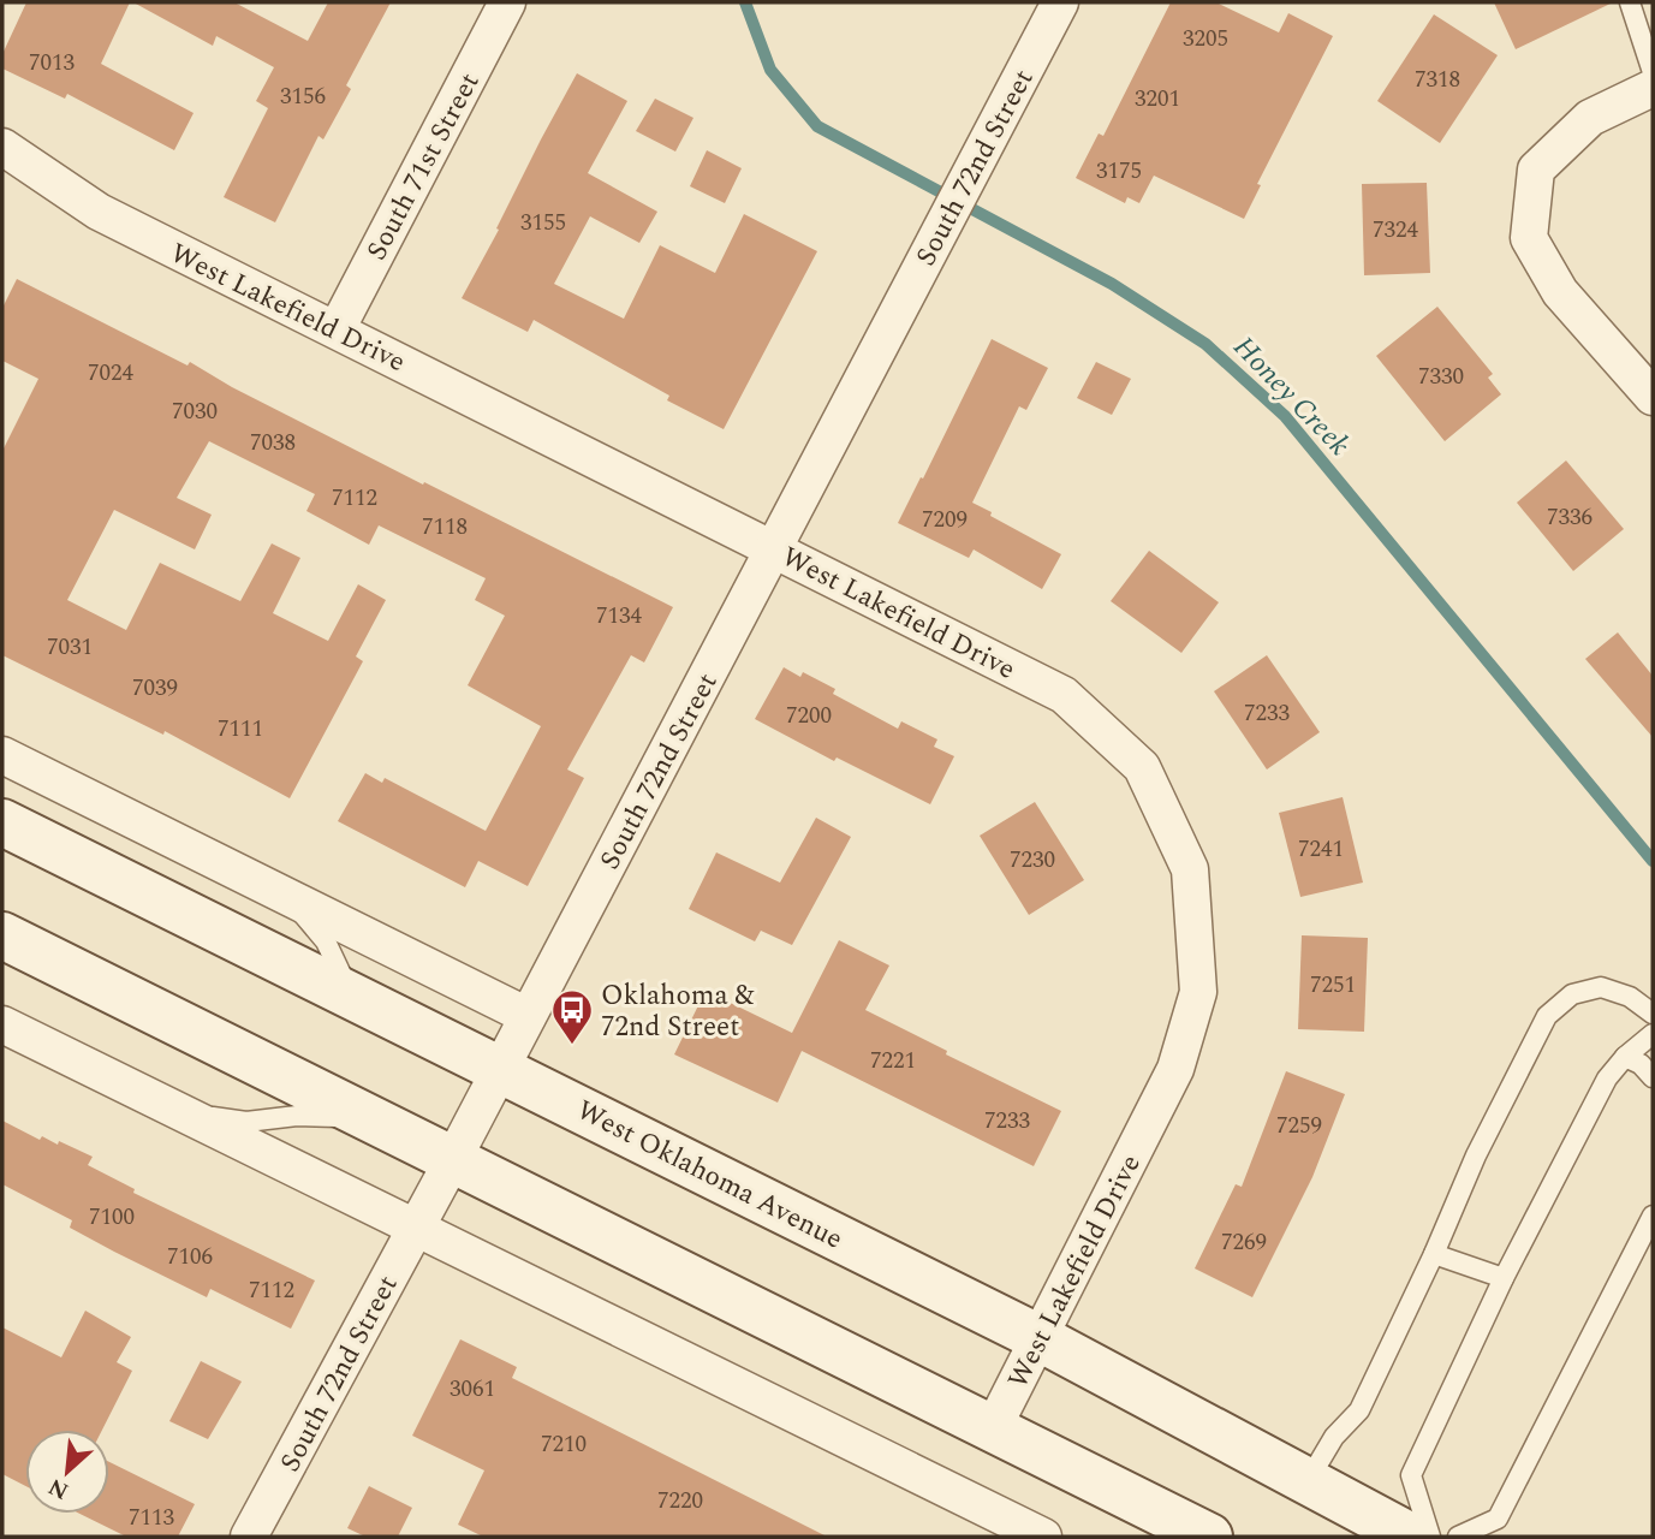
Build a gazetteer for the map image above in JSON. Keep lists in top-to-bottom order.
{
  "streets": {
    "main road": ["West Oklahoma Avenue"],
    "street": ["South 71st Street", "South 72nd Street", "West Lakefield Drive"]
  },
  "crossings": [
    ["South 71st Street", "West Lakefield Drive"],
    ["South 72nd Street", "West Lakefield Drive"],
    ["South 72nd Street", "West Oklahoma Avenue"],
    ["West Lakefield Drive", "West Oklahoma Avenue"]
  ],
  "water": ["Honey Creek"],
  "places": {
    "bus stop": ["Oklahoma & 72nd Street"]
  },
  "house_numbers": [
    "3205",
    "7013",
    "7318",
    "3156",
    "3201",
    "3175",
    "3155",
    "7324",
    "7024",
    "7330",
    "7030",
    "7038",
    "7112",
    "7336",
    "7209",
    "7118",
    "7134",
    "7031",
    "7039",
    "7233",
    "7200",
    "7111",
    "7241",
    "7230",
    "7251",
    "7221",
    "7233",
    "7259",
    "7100",
    "7269",
    "7106",
    "7112",
    "3061",
    "7210",
    "7220",
    "7113"
  ],
  "north": "bottom left"
}
